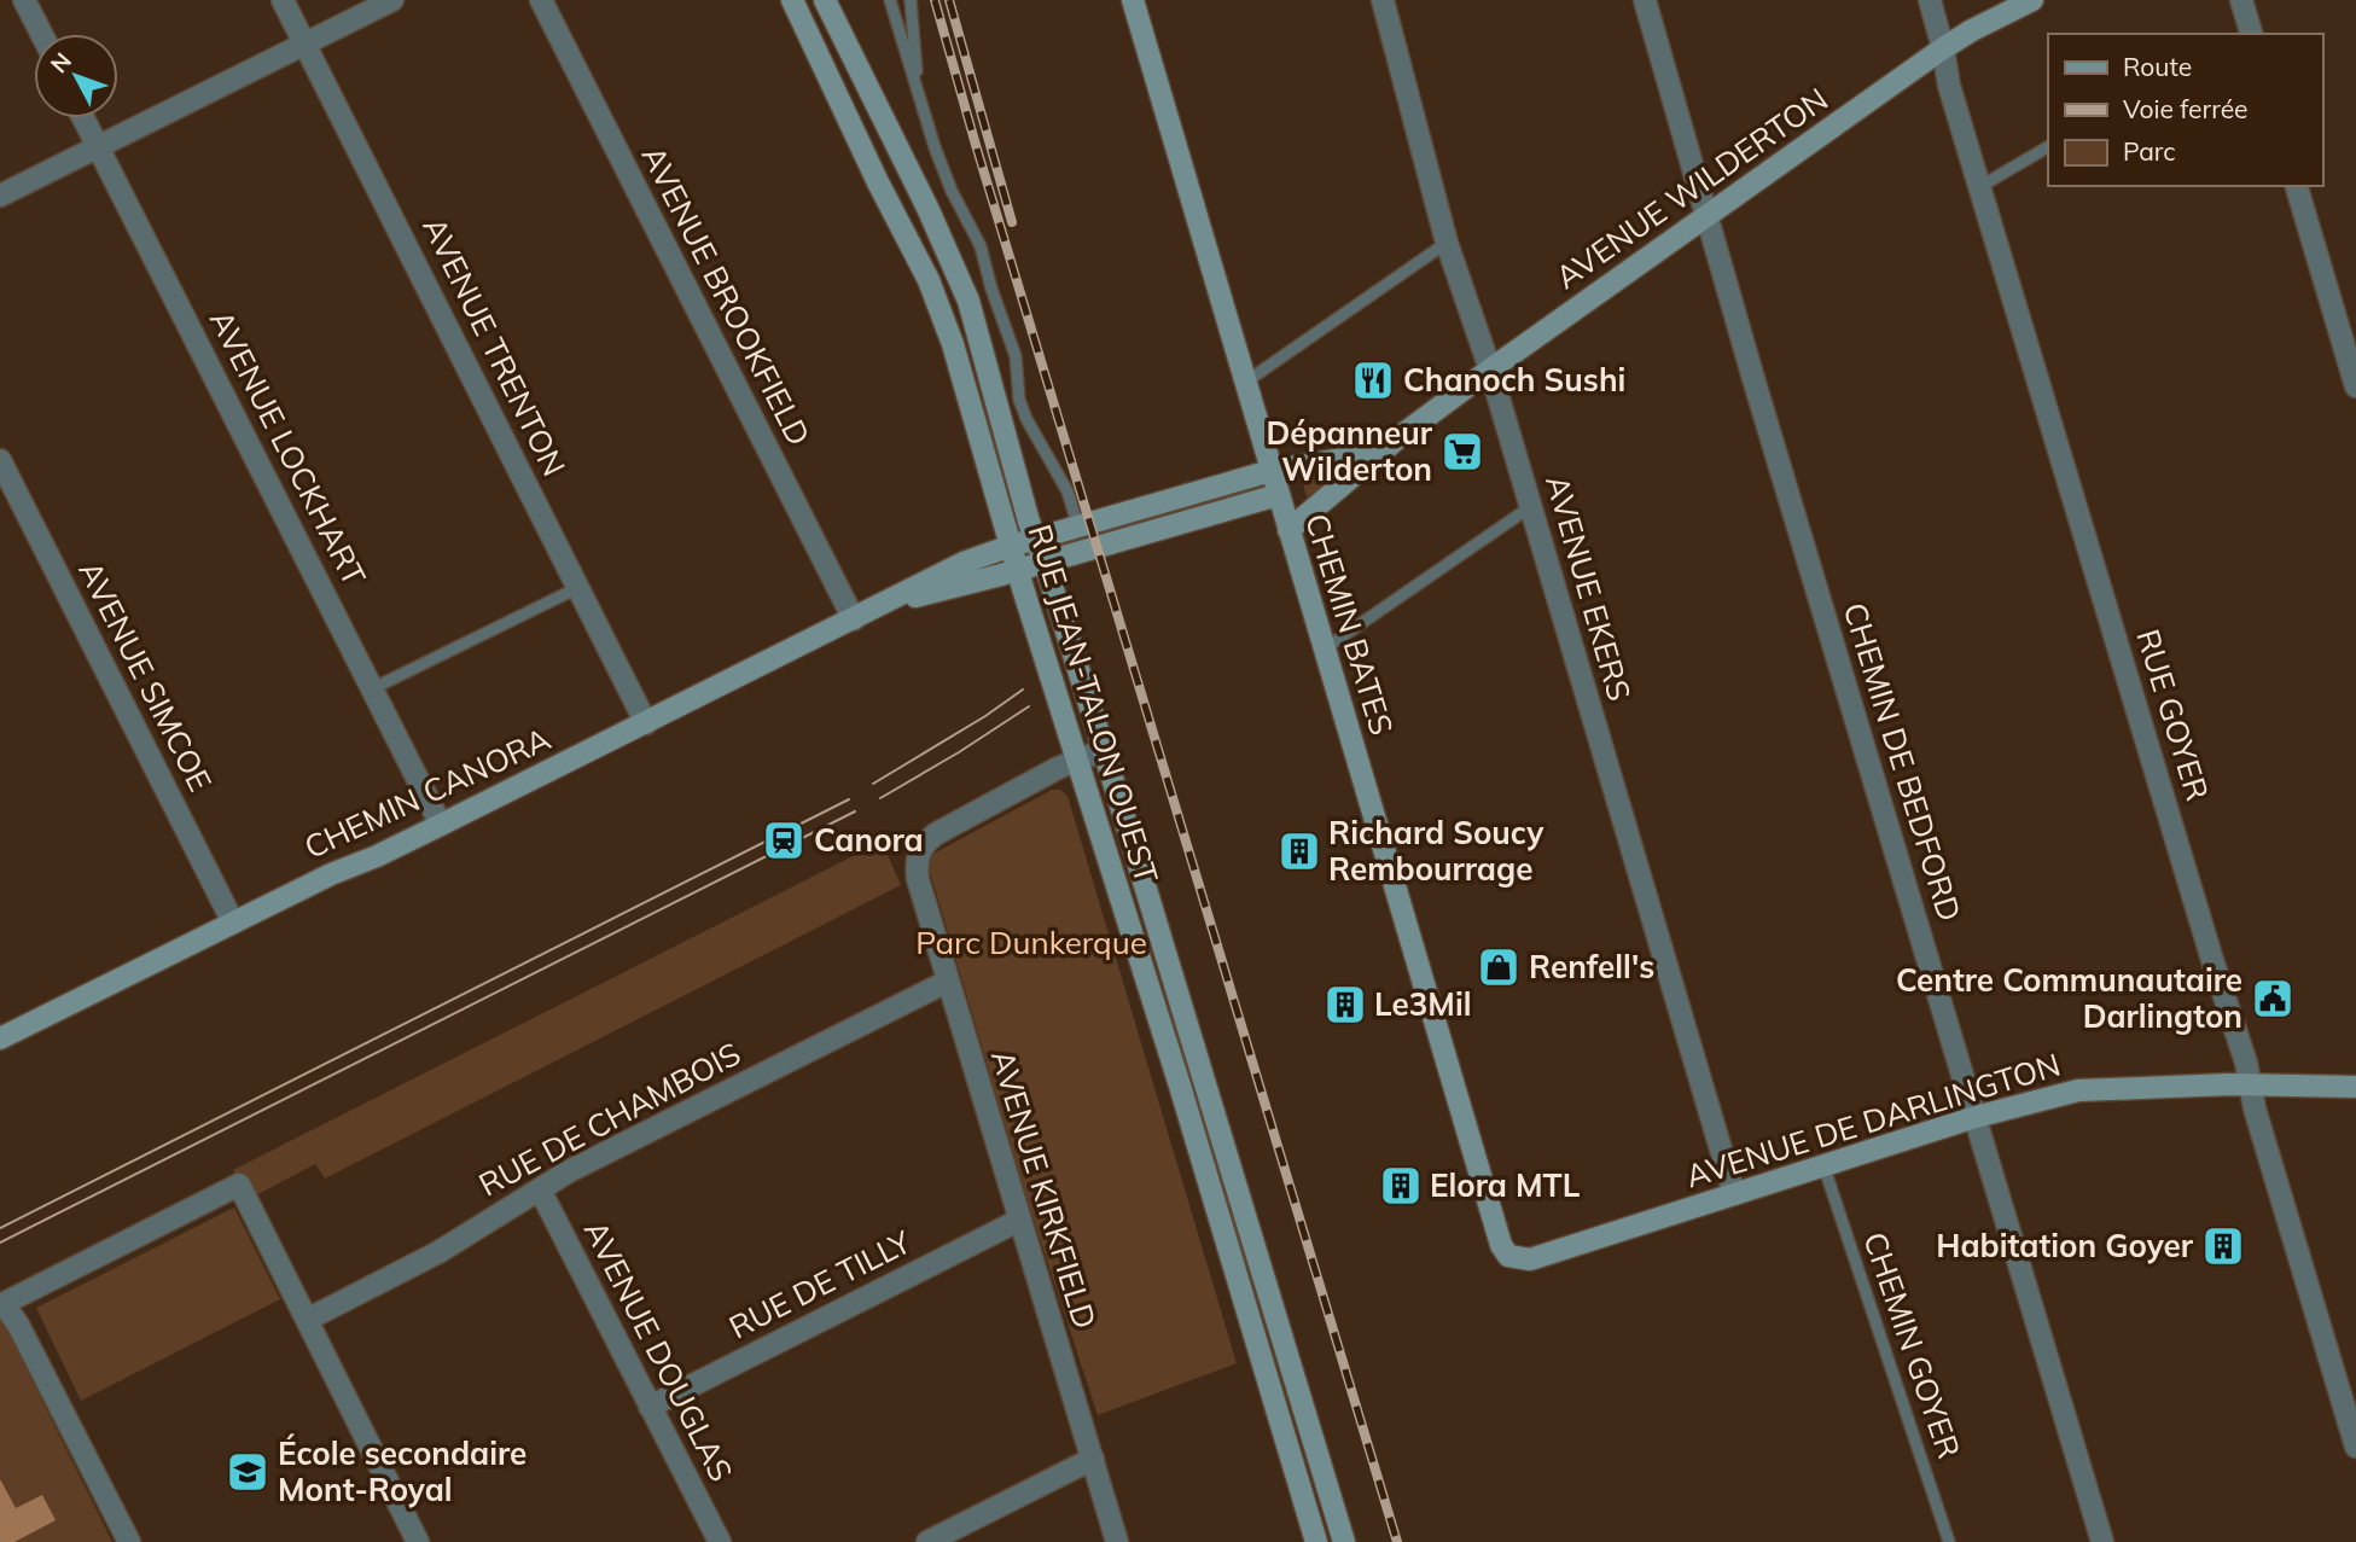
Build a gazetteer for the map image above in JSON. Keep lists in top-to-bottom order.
{
  "streets": {
    "street": [
      "AVENUE WILDERTON",
      "AVENUE BROOKFIELD",
      "AVENUE TRENTON",
      "AVENUE LOCKHART",
      "AVENUE EKERS",
      "CHEMIN BATES",
      "AVENUE SIMCOE",
      "RUE JEAN-TALON OUEST",
      "RUE GOYER",
      "CHEMIN DE BEDFORD",
      "CHEMIN CANORA",
      "RUE DE CHAMBOIS",
      "AVENUE DE DARLINGTON",
      "AVENUE KIRKFIELD",
      "RUE DE TILLY",
      "AVENUE DOUGLAS"
    ],
    "lane": ["CHEMIN GOYER"]
  },
  "crossings": [
    ["AVENUE WILDERTON", "AVENUE EKERS"],
    ["AVENUE WILDERTON", "CHEMIN BATES"],
    ["AVENUE WILDERTON", "RUE JEAN-TALON OUEST"],
    ["AVENUE WILDERTON", "RUE GOYER"],
    ["AVENUE WILDERTON", "CHEMIN DE BEDFORD"],
    ["AVENUE WILDERTON", "CHEMIN CANORA"],
    ["AVENUE BROOKFIELD", "CHEMIN CANORA"],
    ["AVENUE TRENTON", "CHEMIN CANORA"],
    ["AVENUE LOCKHART", "CHEMIN CANORA"],
    ["AVENUE EKERS", "AVENUE DE DARLINGTON"],
    ["CHEMIN BATES", "AVENUE DE DARLINGTON"],
    ["AVENUE SIMCOE", "CHEMIN CANORA"],
    ["RUE JEAN-TALON OUEST", "CHEMIN CANORA"],
    ["RUE JEAN-TALON OUEST", "AVENUE KIRKFIELD"],
    ["RUE GOYER", "AVENUE DE DARLINGTON"],
    ["CHEMIN DE BEDFORD", "AVENUE DE DARLINGTON"],
    ["RUE DE CHAMBOIS", "AVENUE KIRKFIELD"],
    ["RUE DE CHAMBOIS", "AVENUE DOUGLAS"],
    ["AVENUE DE DARLINGTON", "CHEMIN GOYER"],
    ["AVENUE KIRKFIELD", "RUE DE TILLY"],
    ["RUE DE TILLY", "AVENUE DOUGLAS"]
  ],
  "parks": ["Parc Dunkerque"],
  "places": {
    "restaurant": ["Chanoch Sushi"],
    "supermarket": ["Dépanneur Wilderton"],
    "station": ["Canora"],
    "building": [
      "Richard Soucy Rembourrage",
      "Le3Mil",
      "Elora MTL",
      "Habitation Goyer"
    ],
    "shop": ["Renfell's"],
    "public building": ["Centre Communautaire Darlington"],
    "school or university": ["École secondaire Mont-Royal"]
  },
  "legend": ["Route", "Voie ferrée", "Parc"],
  "north": "top left"
}
